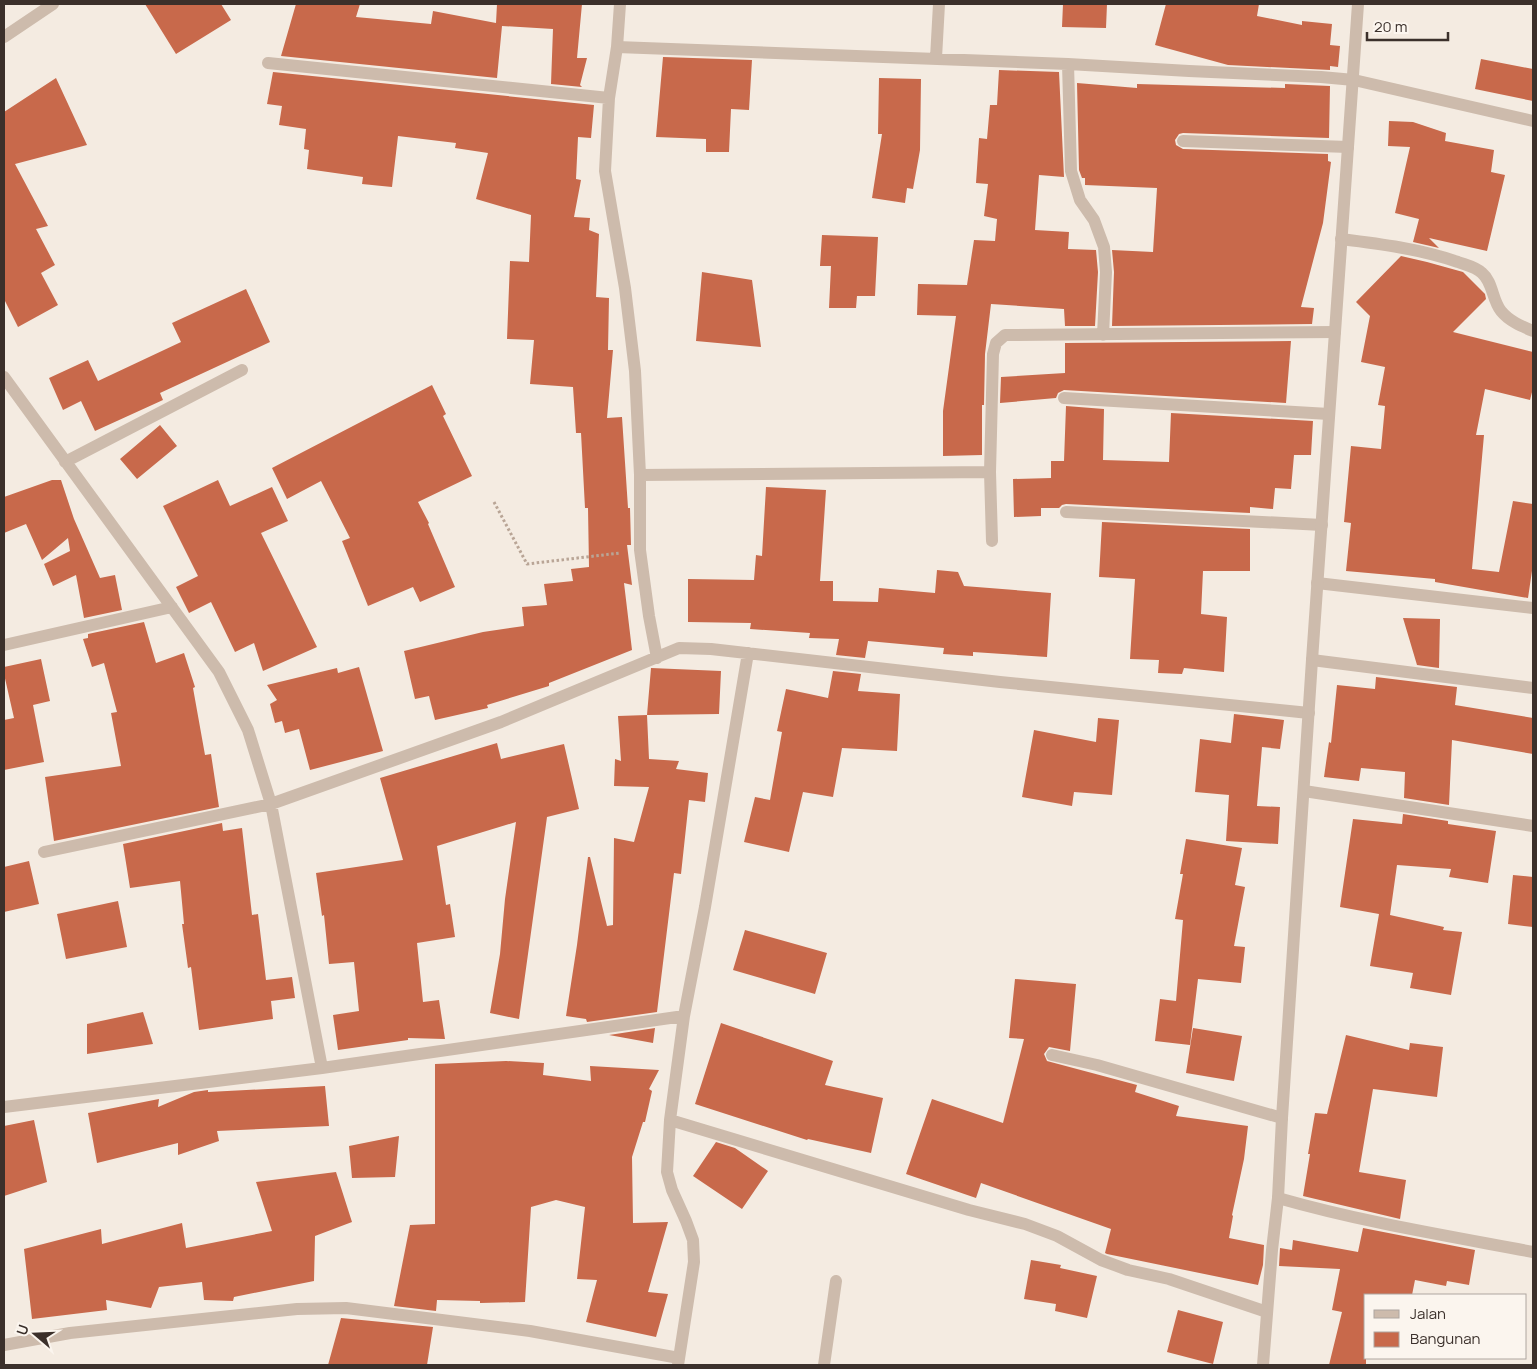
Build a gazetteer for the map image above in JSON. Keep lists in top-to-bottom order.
{
  "legend": ["Jalan", "Bangunan"],
  "scale_bar": "20 m",
  "north": "left"
}
